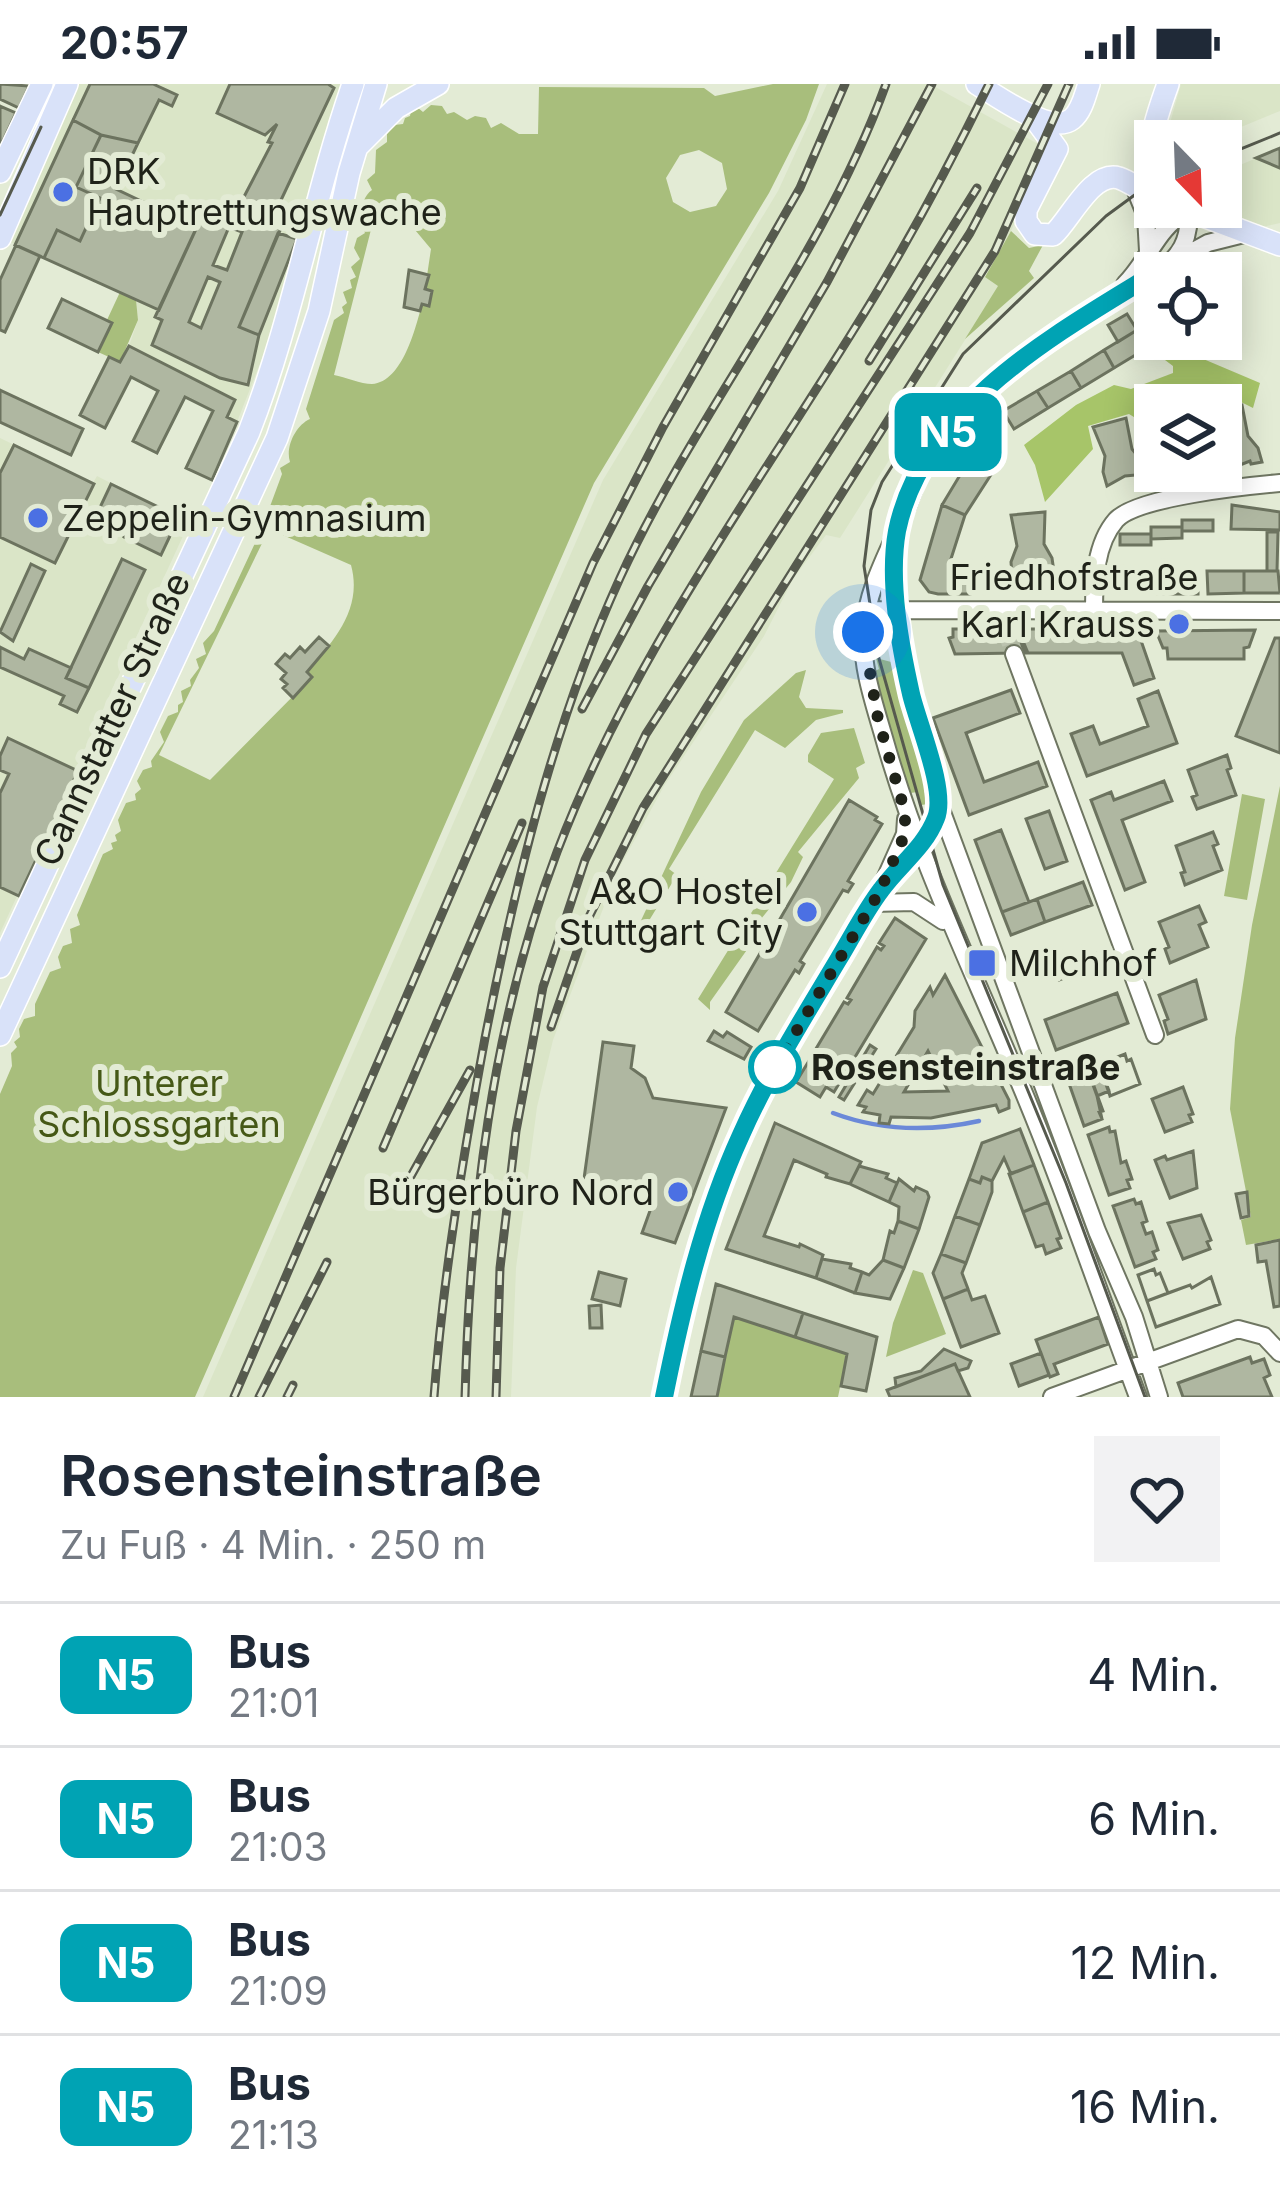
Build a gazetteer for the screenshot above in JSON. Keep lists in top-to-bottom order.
{
  "streets": {
    "main road": ["Cannstatter Straße"],
    "street": ["Friedhofstraße"]
  },
  "parks": ["Unterer Schlossgarten"],
  "places": {
    "other": [
      "DRK Hauptrettungswache",
      "Zeppelin-Gymnasium",
      "Karl Krauss",
      "A&O Hostel Stuttgart City",
      "Rosensteinstraße",
      "Bürgerbüro Nord"
    ],
    "transit": ["Milchhof"]
  },
  "lines": ["bus line N5"],
  "north": "bottom right",
  "page": {
    "status": "20:57",
    "on_map": "N5",
    "heading": ["Rosensteinstraße", "Zu Fuß · 4 Min. · 250 m"],
    "list": [
      {
        "mark": "N5",
        "name": "Bus",
        "note": "21:01",
        "value": "4 Min."
      },
      {
        "mark": "N5",
        "name": "Bus",
        "note": "21:03",
        "value": "6 Min."
      },
      {
        "mark": "N5",
        "name": "Bus",
        "note": "21:09",
        "value": "12 Min."
      },
      {
        "mark": "N5",
        "name": "Bus",
        "note": "21:13",
        "value": "16 Min."
      }
    ]
  }
}
